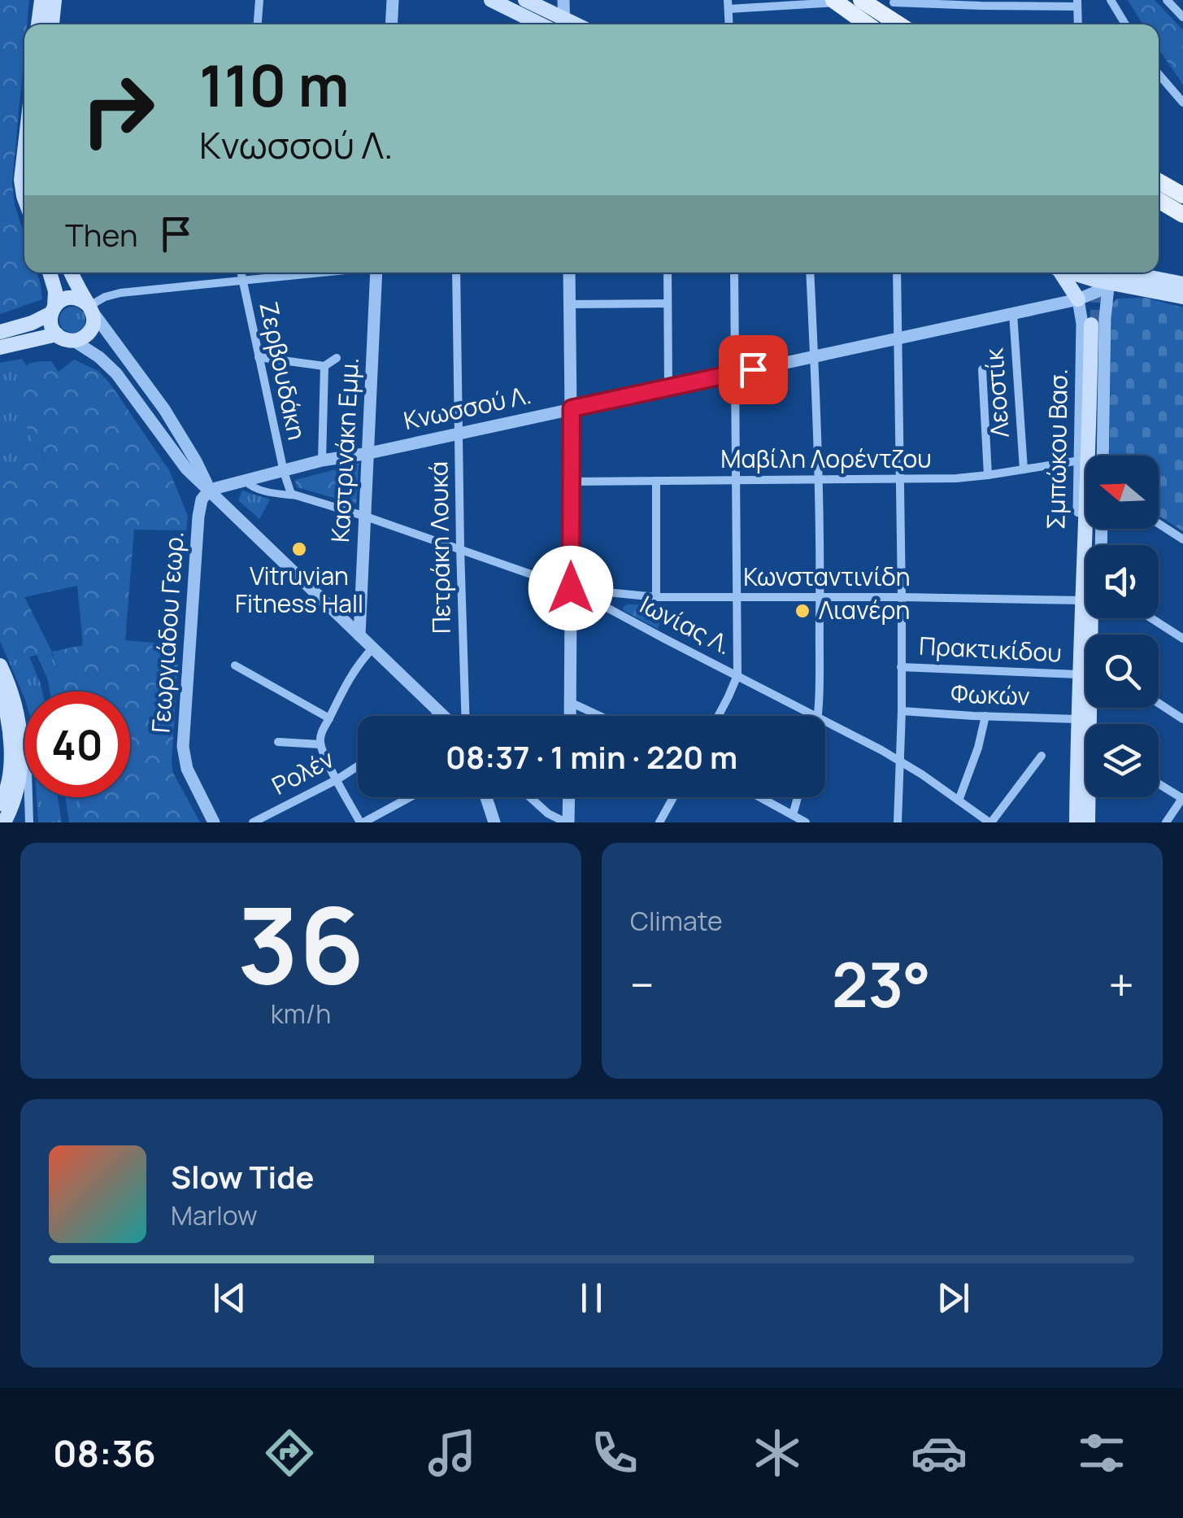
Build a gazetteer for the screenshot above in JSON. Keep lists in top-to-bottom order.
{
  "streets": {
    "main road": ["Σμπώκου Βασ."],
    "street": [
      "Ζερβουδάκη",
      "Λεοστίκ",
      "Κνωσσού Λ.",
      "Καστρινάκη Εμμ.",
      "Μαβίλη Λορέντζου",
      "Πετράκη Λουκά",
      "Κωνσταντινίδη",
      "Ιωνίας Λ.",
      "Γεωργιάδου Γεωρ.",
      "Πρακτικίδου",
      "Φωκών",
      "Ρολέν"
    ]
  },
  "crossings": [
    ["Ζερβουδάκη", "Κνωσσού Λ."],
    ["Λεοστίκ", "Κνωσσού Λ."],
    ["Λεοστίκ", "Μαβίλη Λορέντζου"],
    ["Κνωσσού Λ.", "Σμπώκου Βασ."],
    ["Κνωσσού Λ.", "Καστρινάκη Εμμ."],
    ["Κνωσσού Λ.", "Πετράκη Λουκά"],
    ["Κνωσσού Λ.", "Ιωνίας Λ."],
    ["Κνωσσού Λ.", "Γεωργιάδου Γεωρ."],
    ["Σμπώκου Βασ.", "Μαβίλη Λορέντζου"],
    ["Σμπώκου Βασ.", "Φωκών"],
    ["Καστρινάκη Εμμ.", "Ιωνίας Λ."],
    ["Πετράκη Λουκά", "Ιωνίας Λ."],
    ["Κωνσταντινίδη", "Ιωνίας Λ."]
  ],
  "places": ["Vitruvian Fitness Hall", "Λιανέρη"],
  "north": "left",
  "page": {
    "turn": ["110 m", "Κνωσσού Λ."],
    "then": "Then",
    "limit": "40",
    "trip": "08:37 · 1 min · 220 m",
    "tile": [
      ["36", "km/h"],
      "Climate"
    ],
    "heat": ["−", "23°", "+"],
    "song": ["Slow Tide", "Marlow"],
    "tabs": "08:36"
  }
}
